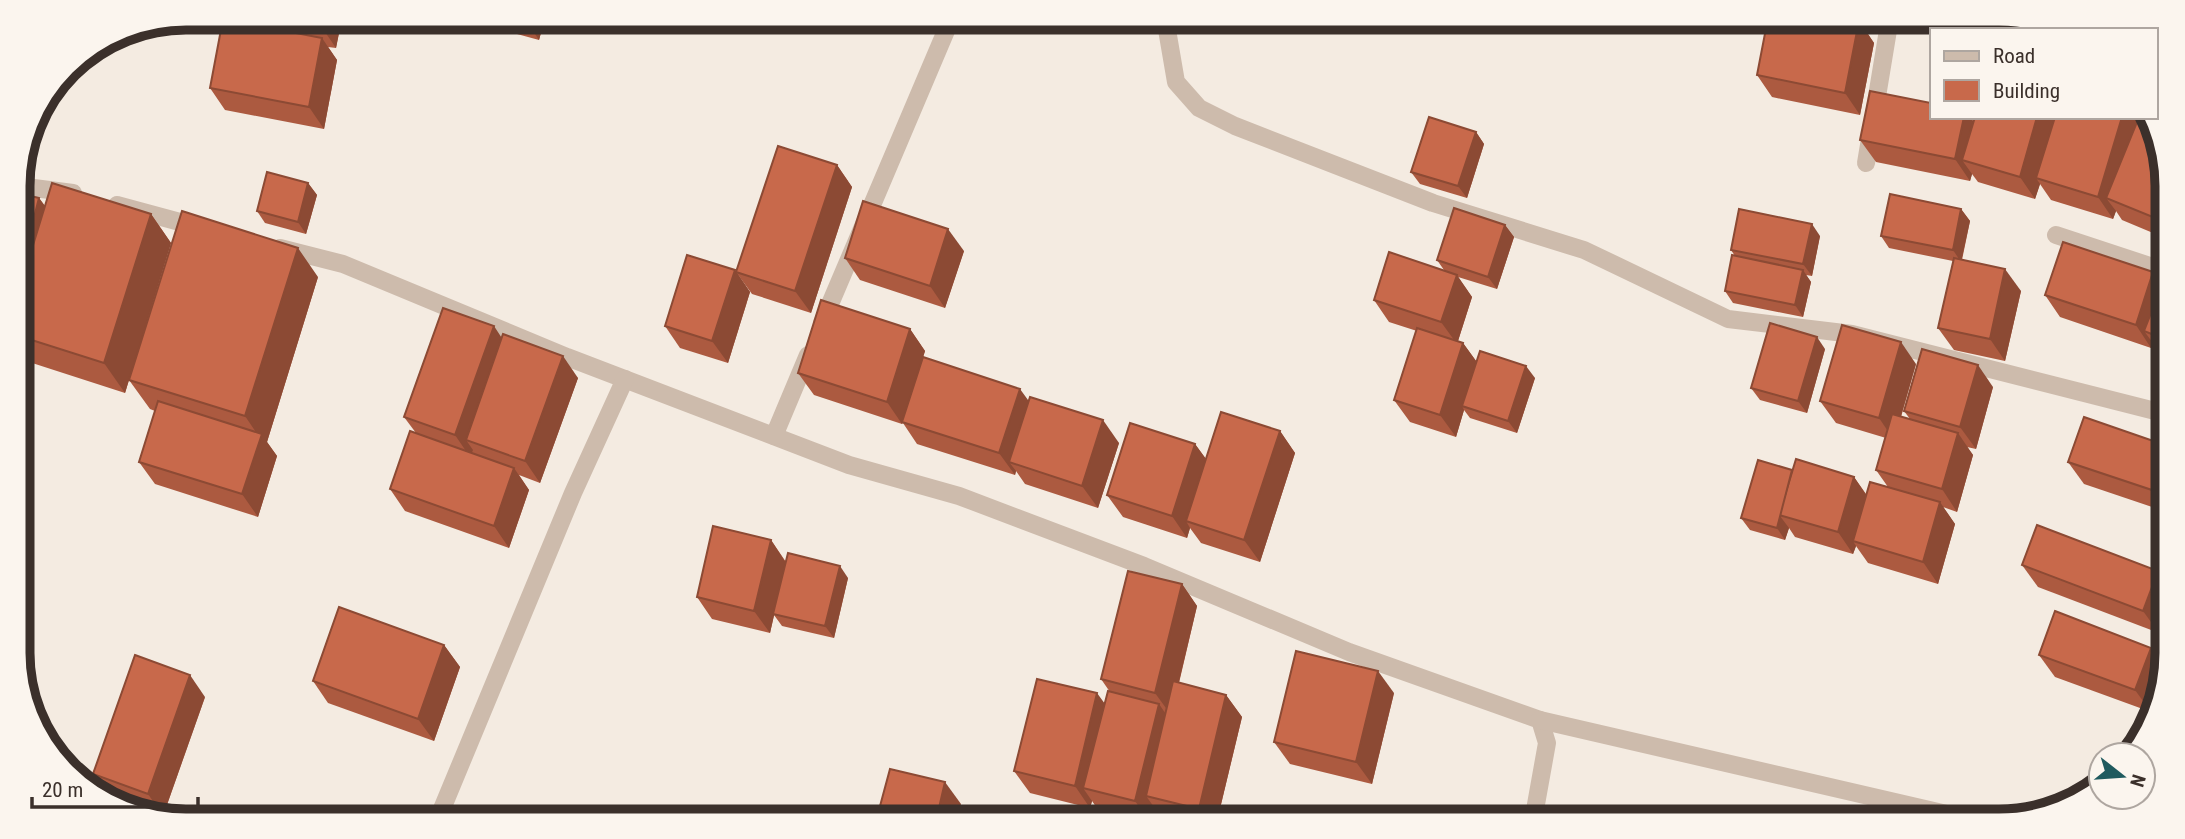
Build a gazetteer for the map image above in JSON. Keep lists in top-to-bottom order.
{
  "legend": ["Road", "Building"],
  "scale_bar": "20 m",
  "north": "right"
}
